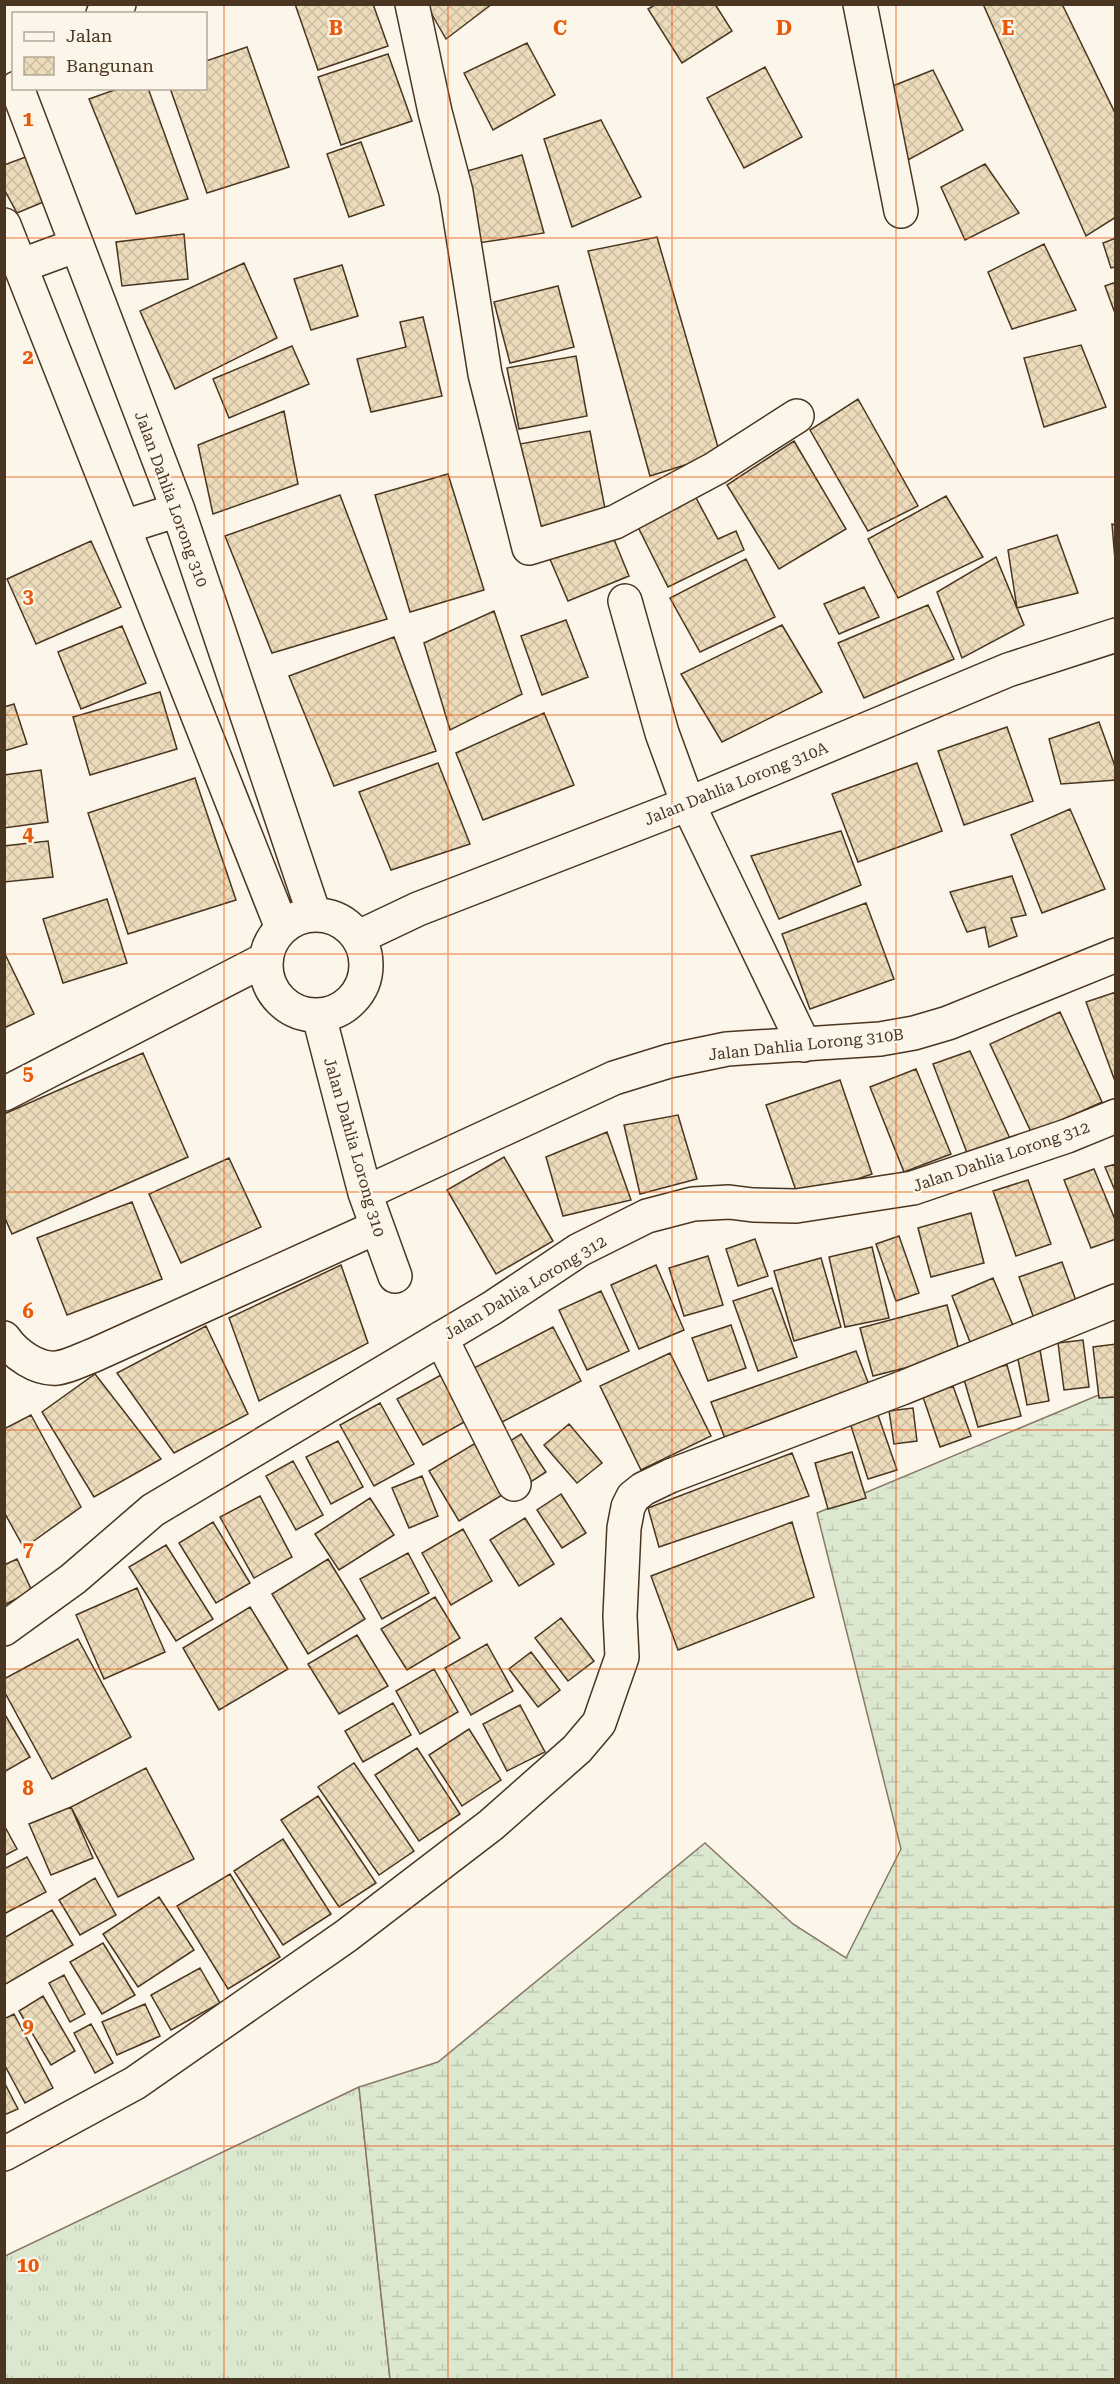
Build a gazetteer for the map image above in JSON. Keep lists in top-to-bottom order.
{
  "streets": {
    "street": [
      "Jalan Dahlia Lorong 310",
      "Jalan Dahlia Lorong 310A",
      "Jalan Dahlia Lorong 310B",
      "Jalan Dahlia Lorong 312"
    ]
  },
  "crossings": [
    ["Jalan Dahlia Lorong 310", "Jalan Dahlia Lorong 310A"],
    ["Jalan Dahlia Lorong 310", "Jalan Dahlia Lorong 310B"]
  ],
  "legend": ["Jalan", "Bangunan"],
  "grid": {
    "columns": [
      "B",
      "C",
      "D",
      "E"
    ],
    "rows": [
      "1",
      "2",
      "3",
      "4",
      "5",
      "6",
      "7",
      "8",
      "9",
      "10"
    ]
  }
}
